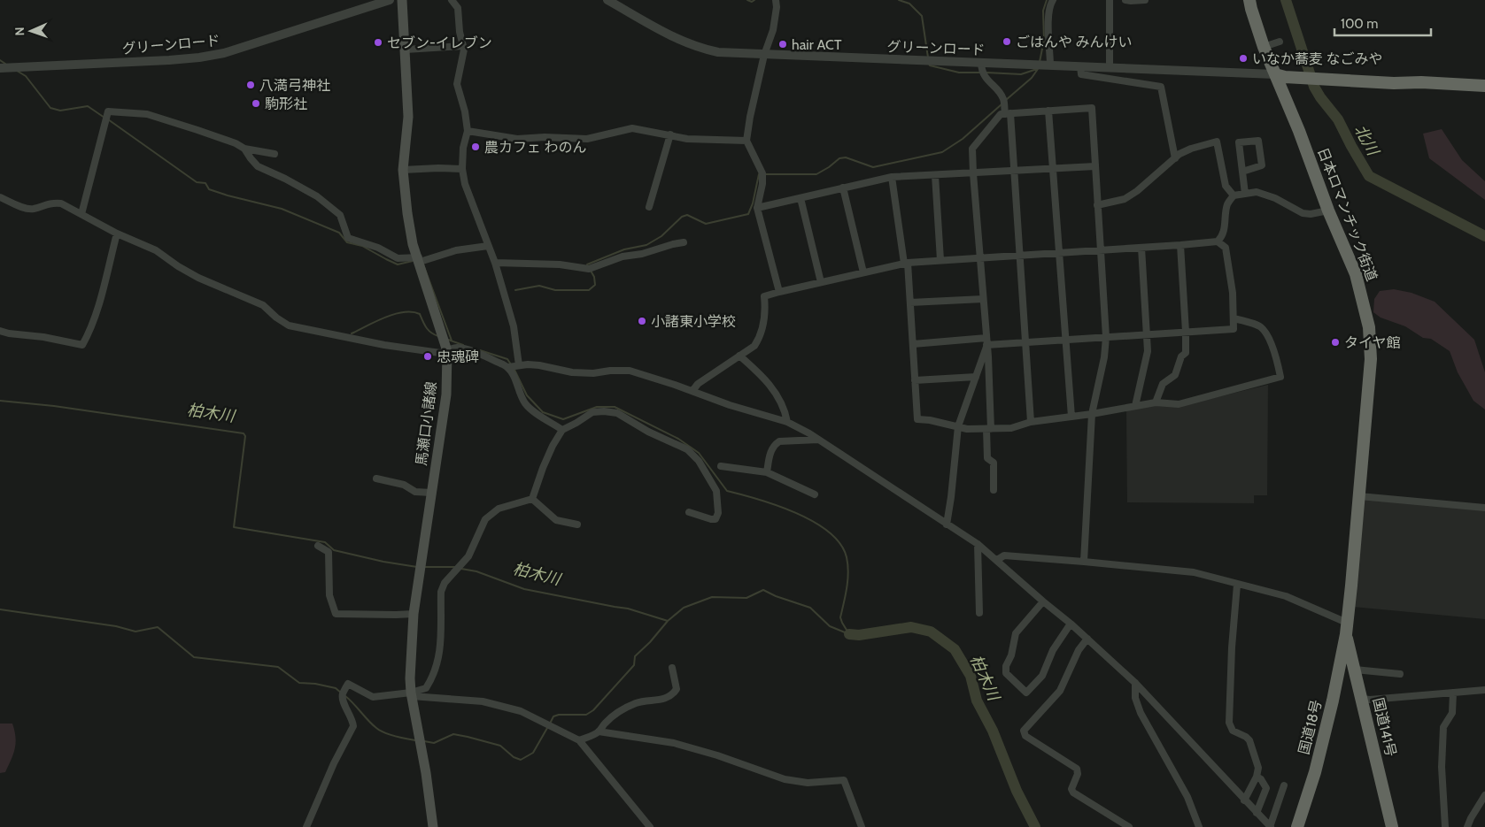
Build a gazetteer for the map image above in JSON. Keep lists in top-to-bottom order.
{
  "streets": {
    "highway": ["日本ロマンチック街道", "国道18号", "国道141号"],
    "main road": ["馬瀬口小諸線"],
    "street": ["グリーンロード"]
  },
  "crossings": [
    ["グリーンロード", "日本ロマンチック街道"],
    ["日本ロマンチック街道", "国道18号"],
    ["日本ロマンチック街道", "国道141号"],
    ["国道18号", "国道141号"]
  ],
  "water": ["北川", "柏木川"],
  "places": [
    "ごはんや みんけい",
    "セブン-イレブン",
    "hair ACT",
    "いなか蕎麦 なごみや",
    "八満弓神社",
    "駒形社",
    "農カフェ わのん",
    "小諸東小学校",
    "タイヤ館",
    "忠魂碑"
  ],
  "scale_bar": "100 m",
  "north": "left"
}
